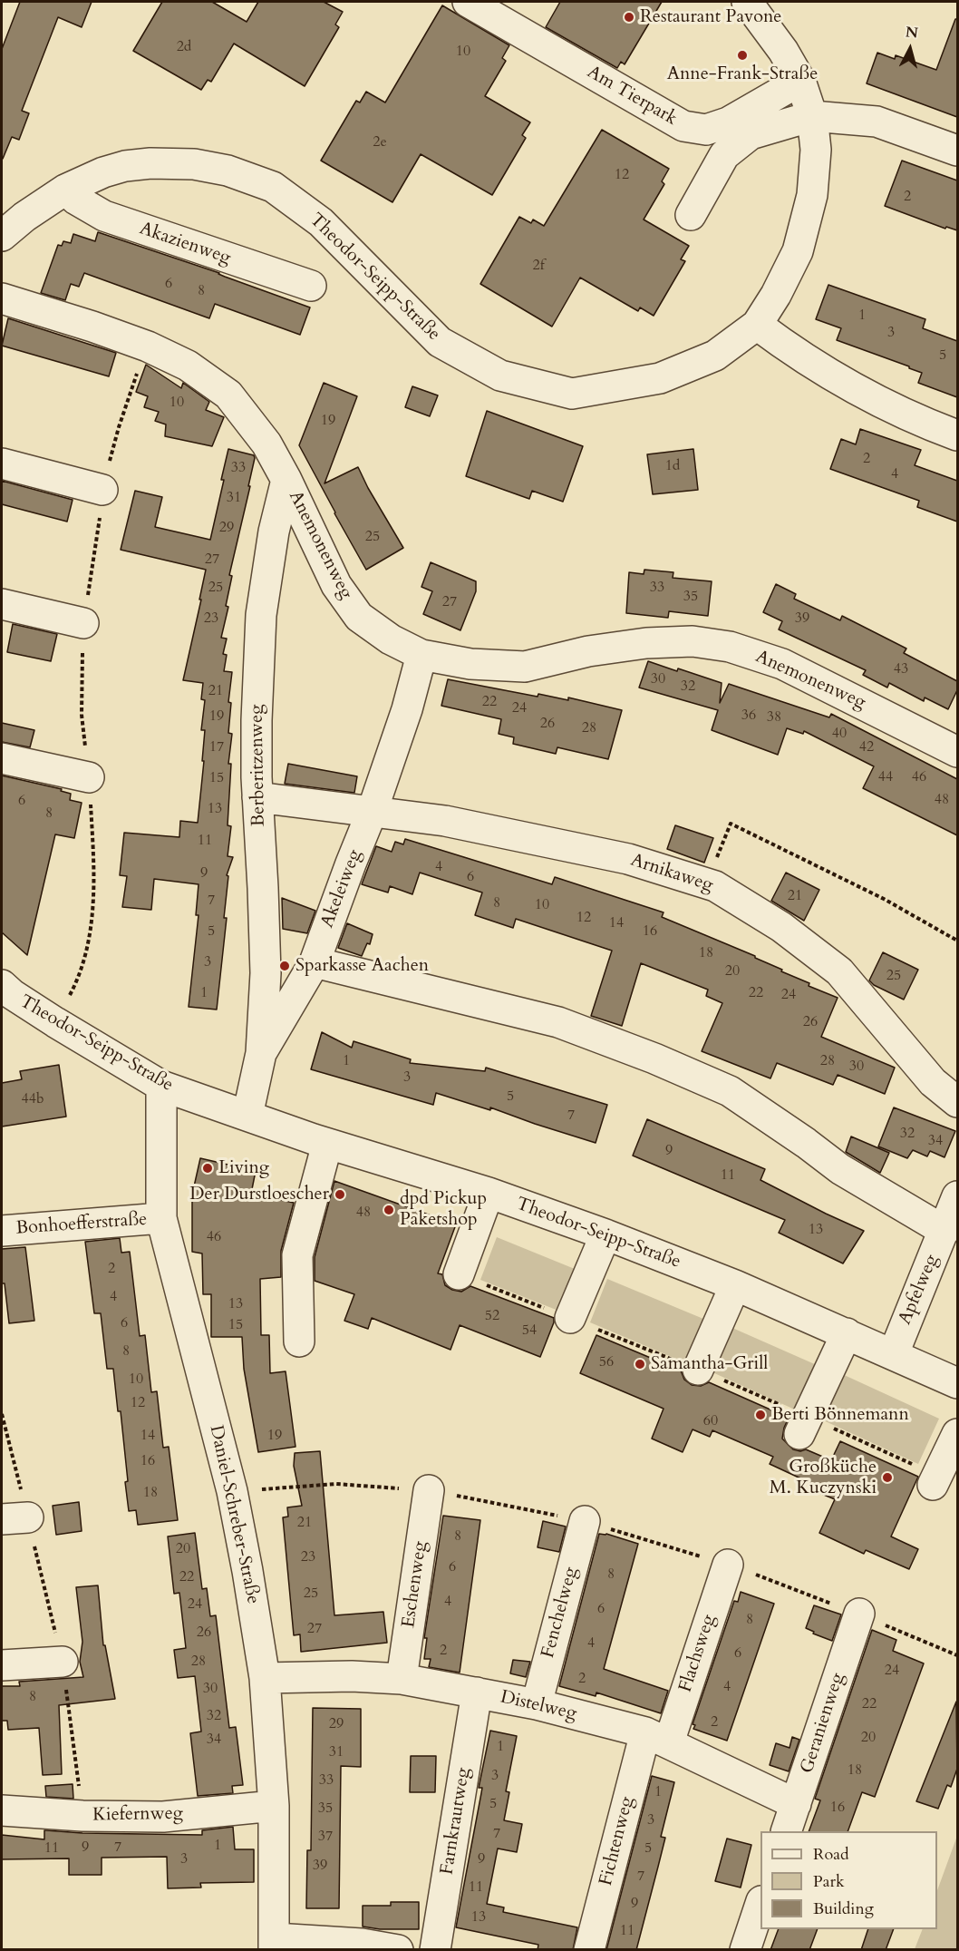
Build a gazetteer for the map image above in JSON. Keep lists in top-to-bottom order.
{
  "streets": {
    "street": [
      "Am Tierpark",
      "Akazienweg",
      "Theodor-Seipp-Straße",
      "Anemonenweg",
      "Berberitzenweg",
      "Arnikaweg",
      "Akeleiweg",
      "Bonhoefferstraße",
      "Apfelweg",
      "Daniel-Schreber-Straße",
      "Eschenweg",
      "Fenchelweg",
      "Flachsweg",
      "Distelweg",
      "Geranienweg",
      "Kiefernweg",
      "Farnkrautweg",
      "Fichtenweg"
    ]
  },
  "crossings": [
    ["Am Tierpark", "Theodor-Seipp-Straße"],
    ["Akazienweg", "Theodor-Seipp-Straße"],
    ["Theodor-Seipp-Straße", "Akeleiweg"],
    ["Theodor-Seipp-Straße", "Apfelweg"],
    ["Theodor-Seipp-Straße", "Daniel-Schreber-Straße"],
    ["Anemonenweg", "Berberitzenweg"],
    ["Anemonenweg", "Akeleiweg"],
    ["Berberitzenweg", "Arnikaweg"],
    ["Berberitzenweg", "Akeleiweg"],
    ["Arnikaweg", "Akeleiweg"],
    ["Bonhoefferstraße", "Daniel-Schreber-Straße"],
    ["Daniel-Schreber-Straße", "Distelweg"],
    ["Daniel-Schreber-Straße", "Kiefernweg"],
    ["Eschenweg", "Distelweg"],
    ["Fenchelweg", "Distelweg"],
    ["Flachsweg", "Distelweg"],
    ["Flachsweg", "Fichtenweg"],
    ["Distelweg", "Geranienweg"],
    ["Distelweg", "Farnkrautweg"],
    ["Distelweg", "Fichtenweg"]
  ],
  "places": [
    "Restaurant Pavone",
    "Anne-Frank-Straße",
    "Sparkasse Aachen",
    "Living",
    "Der Durstloescher",
    "dpd Pickup Paketshop",
    "Samantha-Grill",
    "Berti Bönnemann",
    "Großküche M. Kuczynski"
  ],
  "house_numbers": [
    "2d",
    "10",
    "2e",
    "12",
    "2",
    "2f",
    "6",
    "8",
    "1",
    "3",
    "5",
    "10",
    "19",
    "2",
    "1d",
    "33",
    "4",
    "31",
    "29",
    "25",
    "27",
    "25",
    "33",
    "35",
    "27",
    "23",
    "39",
    "43",
    "30",
    "32",
    "21",
    "22",
    "24",
    "36",
    "19",
    "38",
    "26",
    "28",
    "40",
    "17",
    "42",
    "44",
    "46",
    "15",
    "48",
    "6",
    "13",
    "8",
    "11",
    "4",
    "9",
    "6",
    "21",
    "7",
    "8",
    "10",
    "12",
    "14",
    "5",
    "16",
    "18",
    "3",
    "20",
    "25",
    "1",
    "22",
    "24",
    "26",
    "1",
    "28",
    "30",
    "3",
    "5",
    "44b",
    "7",
    "32",
    "34",
    "9",
    "11",
    "48",
    "13",
    "46",
    "2",
    "4",
    "13",
    "52",
    "6",
    "15",
    "54",
    "8",
    "56",
    "10",
    "12",
    "60",
    "14",
    "19",
    "16",
    "18",
    "21",
    "8",
    "20",
    "23",
    "6",
    "8",
    "22",
    "25",
    "4",
    "24",
    "6",
    "8",
    "27",
    "26",
    "4",
    "2",
    "6",
    "28",
    "24",
    "2",
    "4",
    "30",
    "8",
    "22",
    "32",
    "2",
    "29",
    "20",
    "34",
    "1",
    "31",
    "18",
    "3",
    "33",
    "1",
    "5",
    "16",
    "35",
    "3",
    "7",
    "37",
    "1",
    "9",
    "7",
    "11",
    "5",
    "3",
    "9",
    "39",
    "7",
    "11",
    "9",
    "13",
    "11"
  ],
  "legend": ["Road", "Park", "Building"],
  "north": "top"
}
